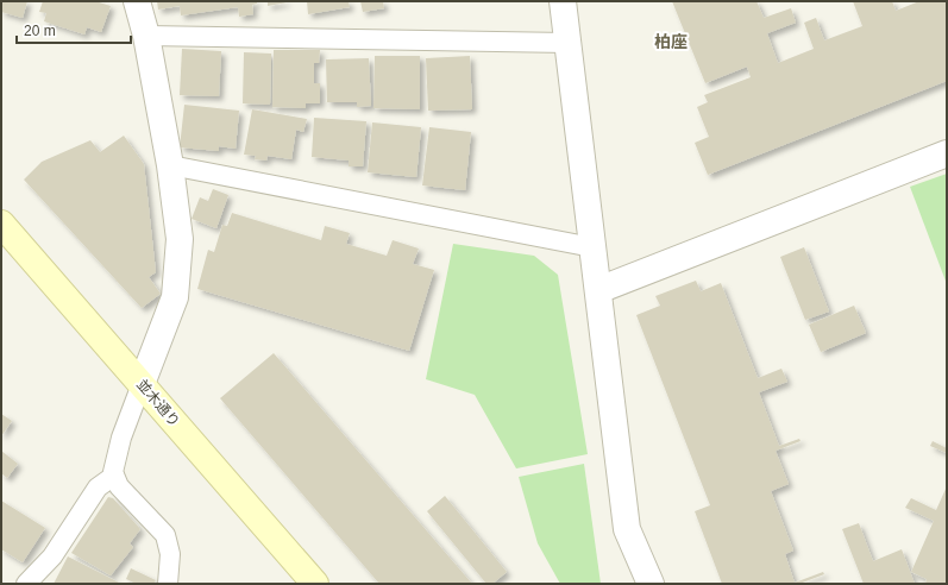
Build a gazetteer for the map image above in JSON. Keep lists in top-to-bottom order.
{
  "streets": {
    "street": ["並木通り"]
  },
  "districts": ["柏座"],
  "scale_bar": "20 m"
}
